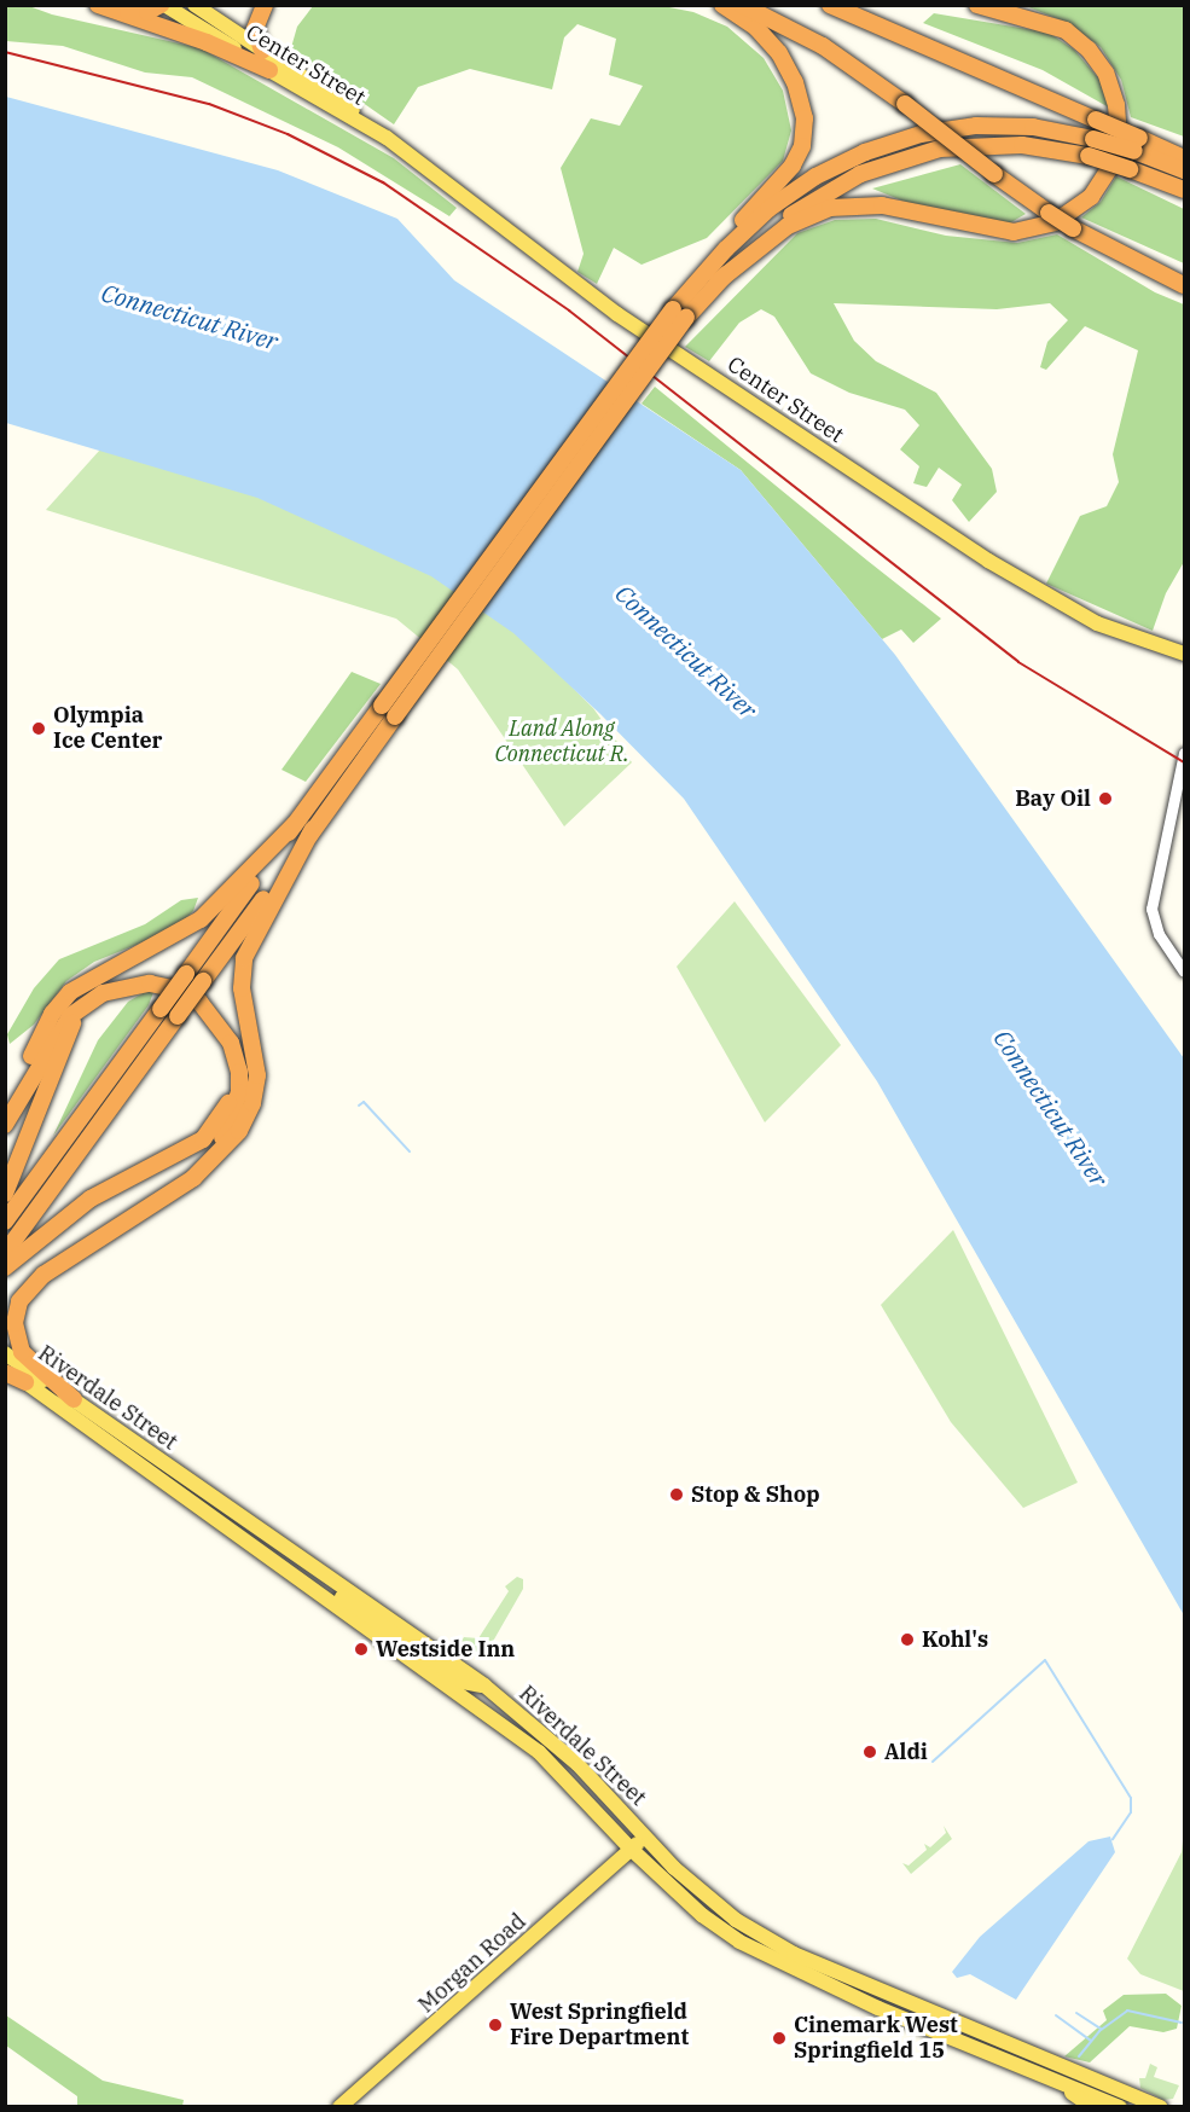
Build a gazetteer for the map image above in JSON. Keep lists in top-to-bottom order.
{
  "streets": {
    "main road": ["Center Street", "Riverdale Street", "Morgan Road"]
  },
  "crossings": [
    ["Riverdale Street", "Morgan Road"]
  ],
  "water": ["Connecticut River"],
  "parks": ["Land Along Connecticut R."],
  "places": [
    "Olympia Ice Center",
    "Bay Oil",
    "Stop & Shop",
    "Kohl's",
    "Westside Inn",
    "Aldi",
    "West Springfield Fire Department",
    "Cinemark West Springfield 15"
  ]
}
